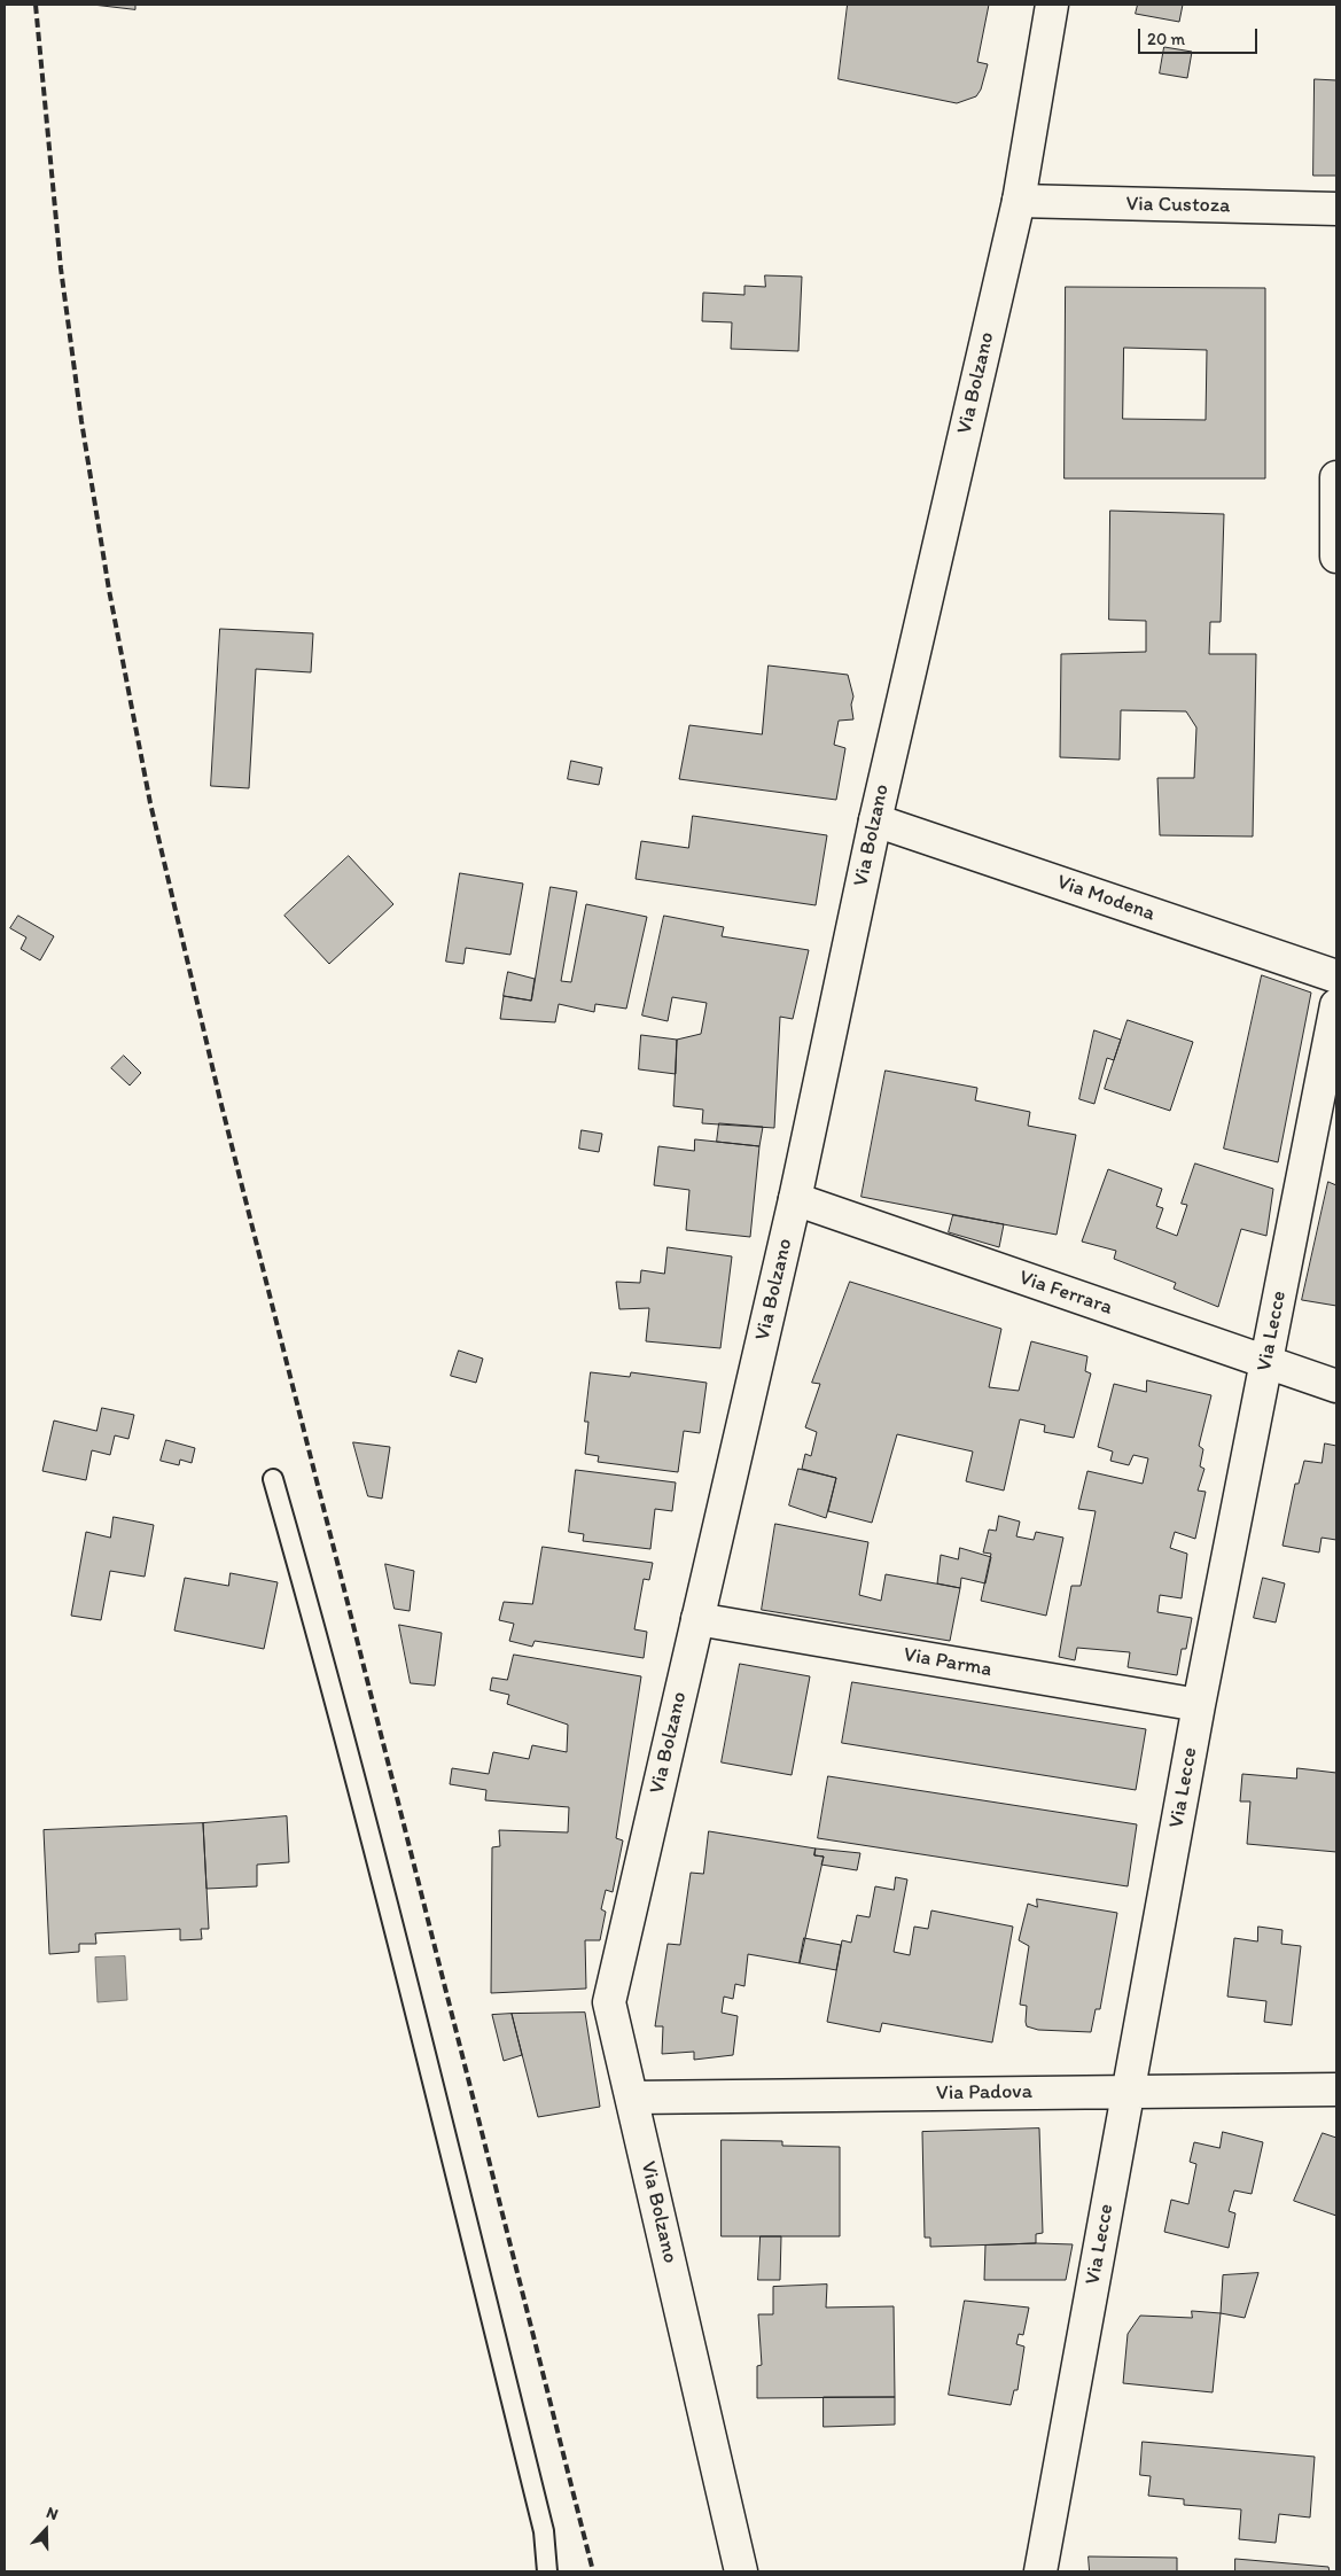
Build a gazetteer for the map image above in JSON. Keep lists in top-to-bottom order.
{
  "streets": {
    "street": [
      "Via Custoza",
      "Via Bolzano",
      "Via Modena",
      "Via Ferrara",
      "Via Lecce",
      "Via Parma",
      "Via Padova"
    ]
  },
  "crossings": [
    ["Via Custoza", "Via Bolzano"],
    ["Via Bolzano", "Via Modena"],
    ["Via Bolzano", "Via Ferrara"],
    ["Via Bolzano", "Via Parma"],
    ["Via Bolzano", "Via Padova"],
    ["Via Ferrara", "Via Lecce"],
    ["Via Lecce", "Via Parma"],
    ["Via Lecce", "Via Padova"]
  ],
  "scale_bar": "20 m",
  "north": "top"
}
